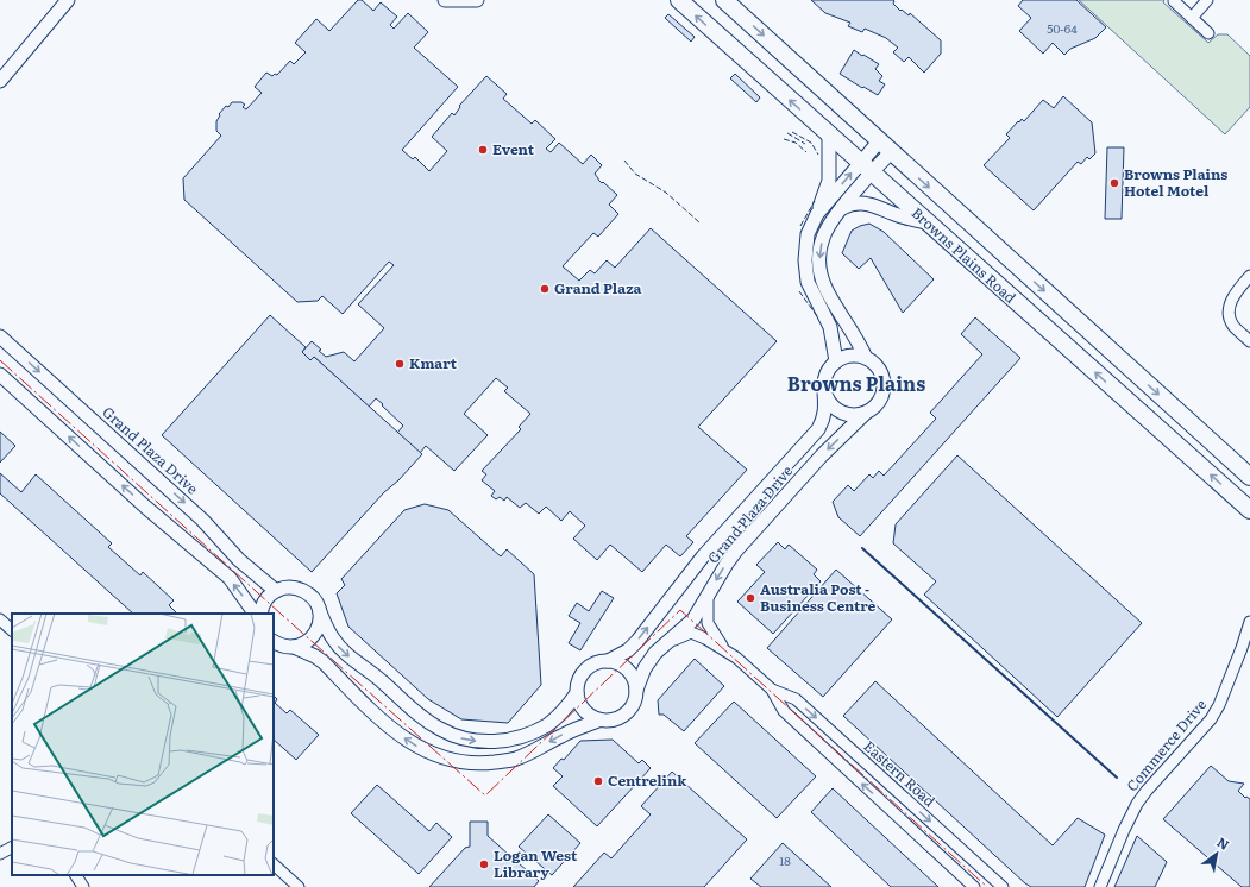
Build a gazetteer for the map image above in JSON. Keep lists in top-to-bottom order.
{
  "streets": {
    "main road": ["Browns Plains Road"],
    "street": ["Grand Plaza Drive", "Commerce Drive", "Eastern Road"]
  },
  "crossings": [
    ["Grand Plaza Drive", "Eastern Road"]
  ],
  "districts": ["Browns Plains"],
  "places": [
    "Event",
    "Browns Plains Hotel Motel",
    "Grand Plaza",
    "Kmart",
    "Australia Post - Business Centre",
    "Centrelink",
    "Logan West Library"
  ],
  "house_numbers": ["50-64", "18"],
  "north": "top right"
}
